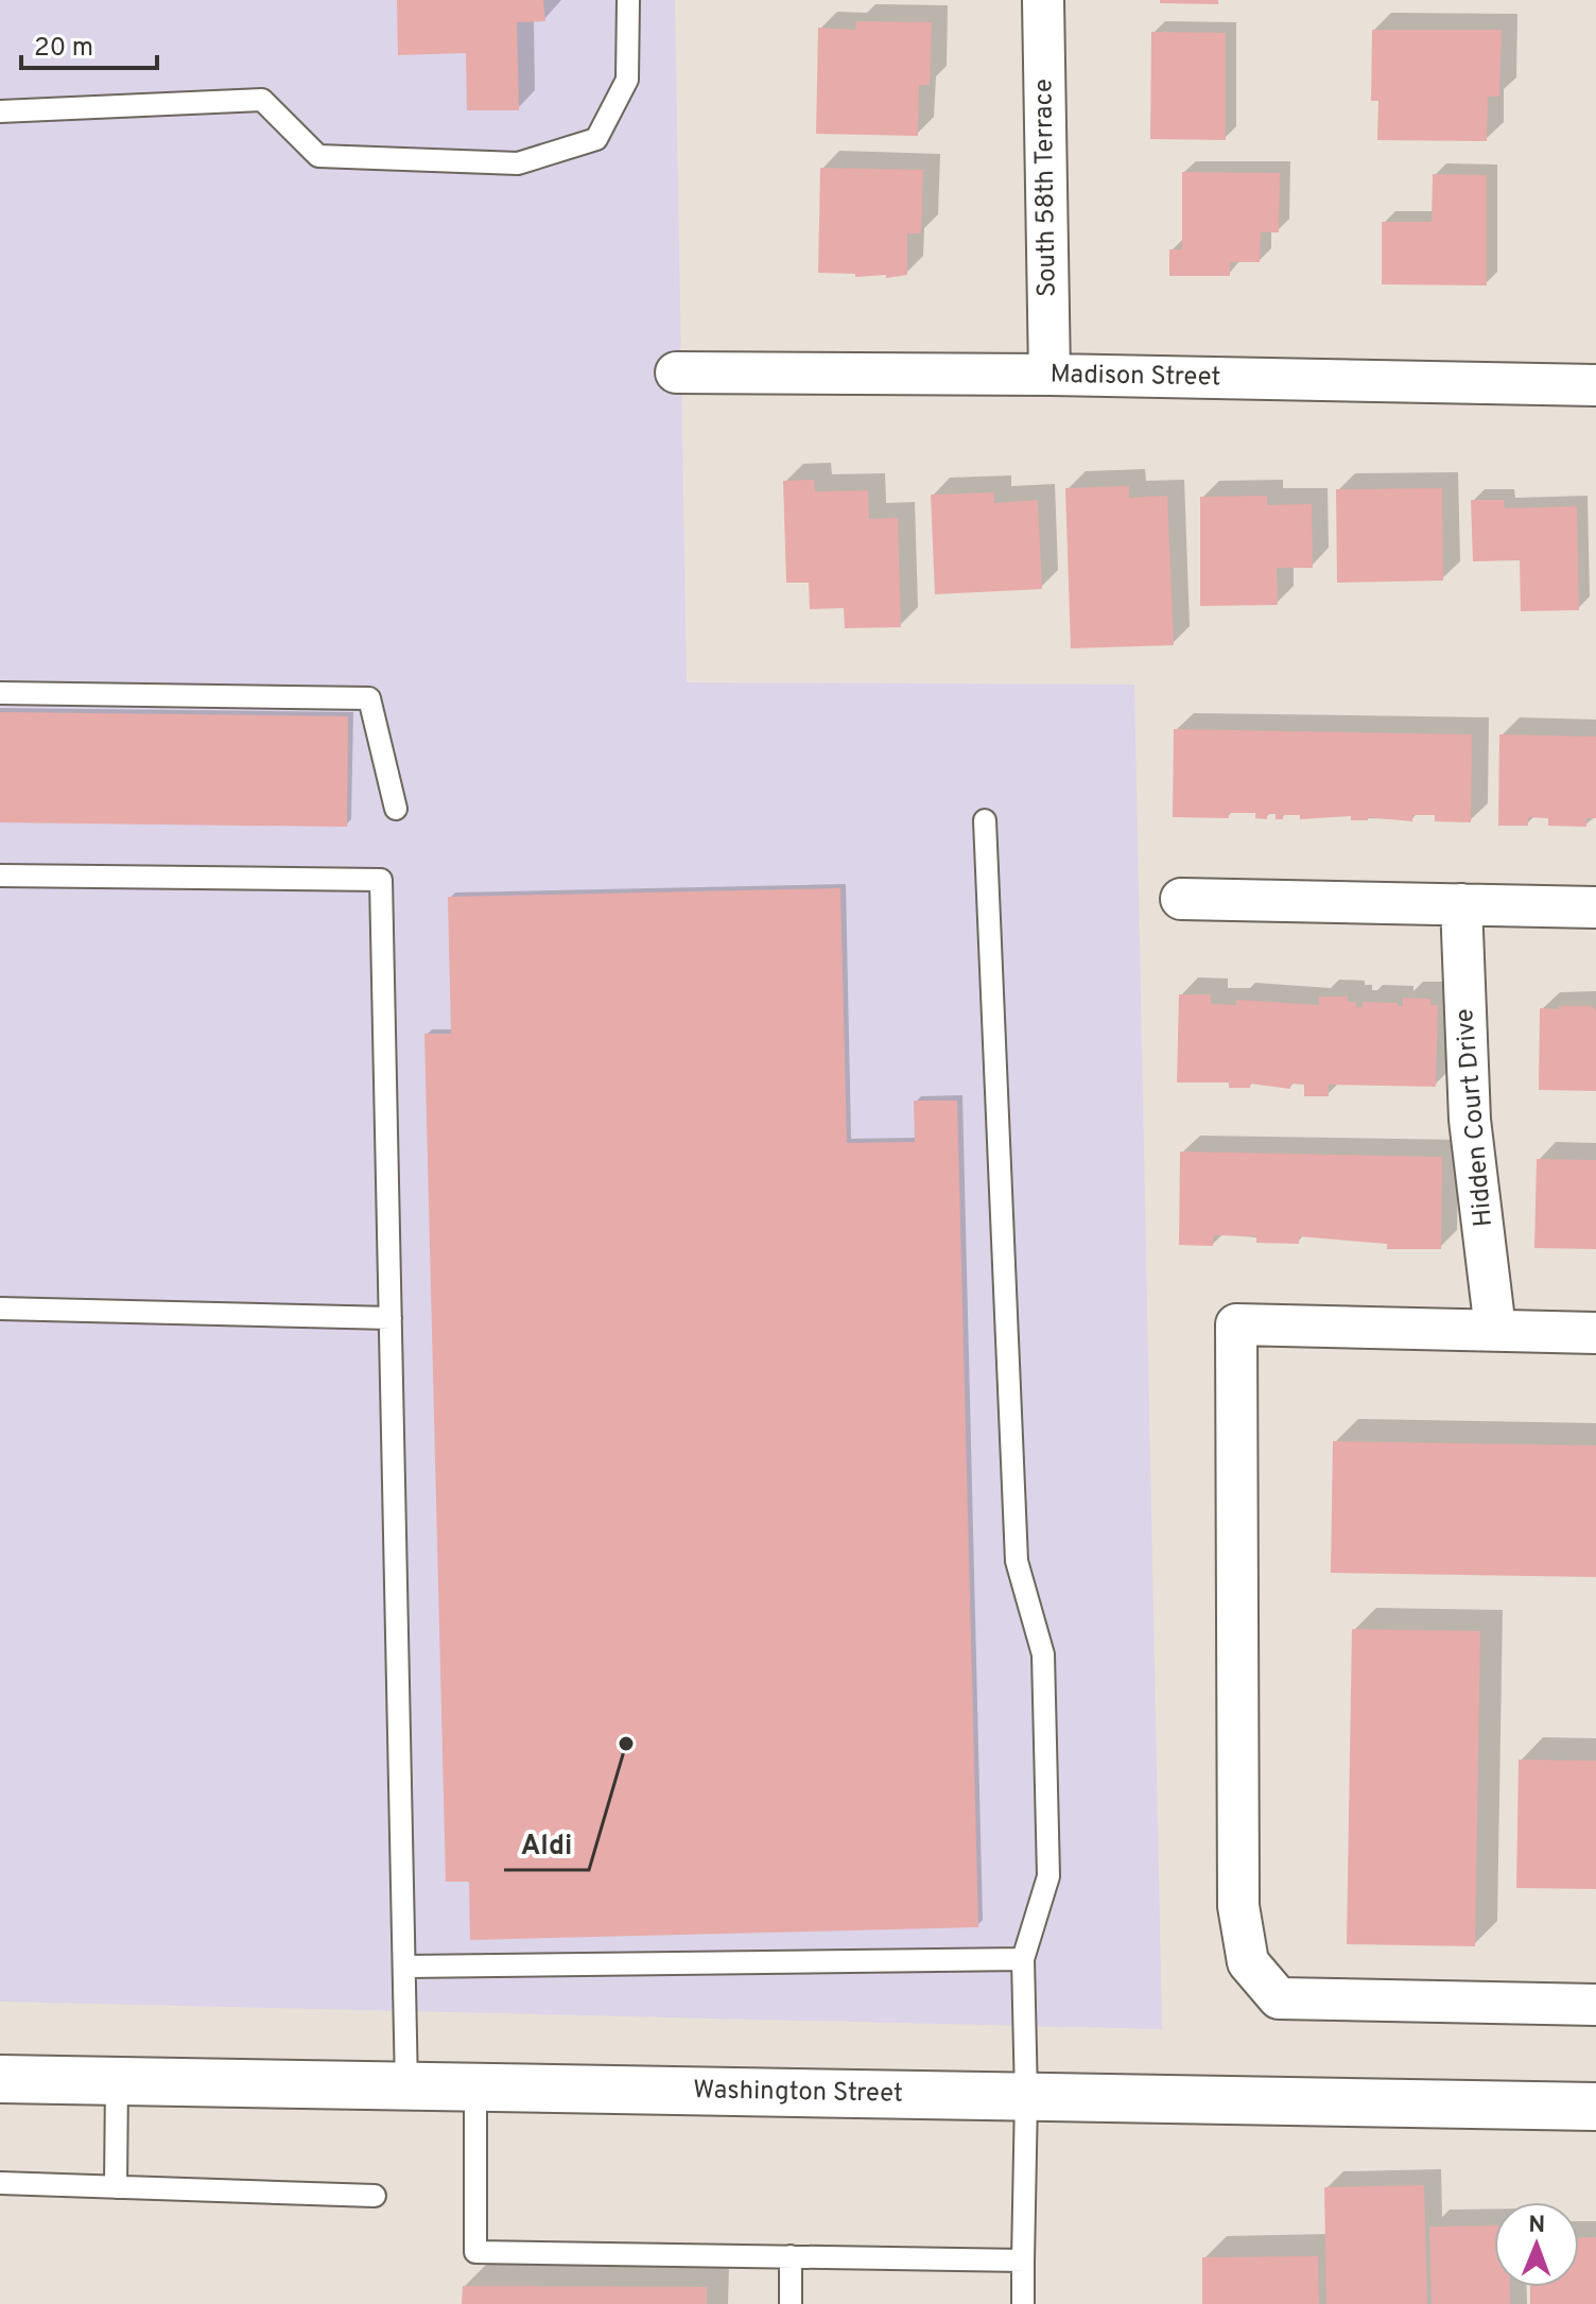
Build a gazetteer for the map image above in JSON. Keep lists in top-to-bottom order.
{
  "streets": {
    "street": [
      "South 58th Terrace",
      "Madison Street",
      "Hidden Court Drive",
      "Washington Street"
    ]
  },
  "crossings": [
    ["South 58th Terrace", "Madison Street"]
  ],
  "places": ["Aldi"],
  "scale_bar": "20 m",
  "north": "top"
}
